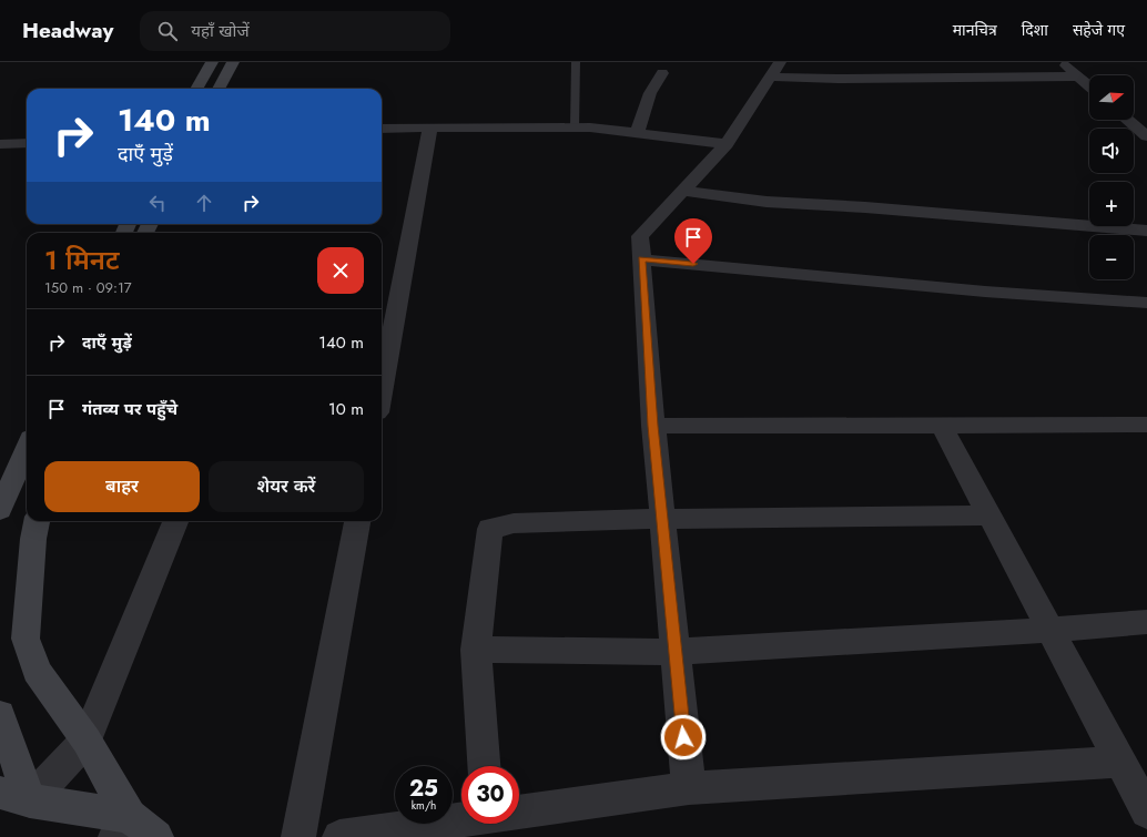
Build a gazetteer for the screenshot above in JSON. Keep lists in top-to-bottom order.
{
  "north": "right",
  "page": {
    "header": "Headway",
    "search": "यहाँ खोजें",
    "nav": ["मानचित्र", "दिशा", "सहेजे गए"],
    "map_buttons": ["+", "−"],
    "turn": ["140 m", "दाएँ मुड़ें"],
    "heading": ["1 मिनट", "150 m · 09:17"],
    "list": [
      {
        "name": "दाएँ मुड़ें",
        "value": "140 m"
      },
      {
        "name": "गंतव्य पर पहुँचे",
        "value": "10 m"
      }
    ],
    "buttons": ["बाहर", "शेयर करें"],
    "speed": "25 km/h",
    "limit": "30"
  }
}
